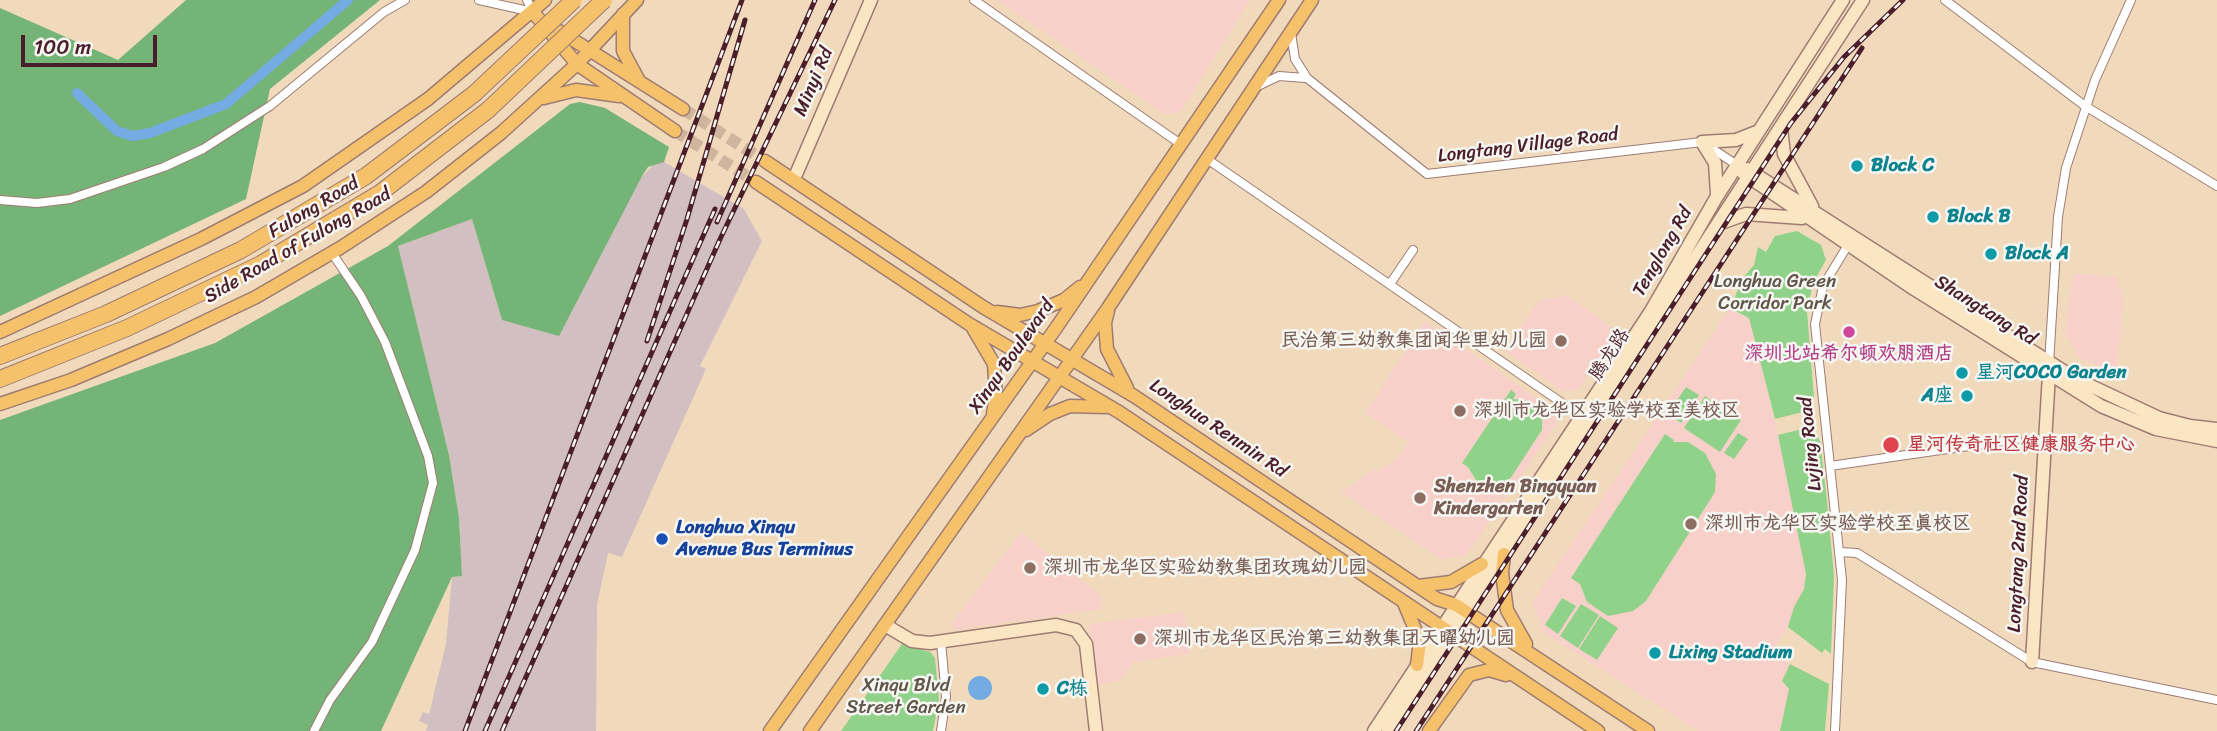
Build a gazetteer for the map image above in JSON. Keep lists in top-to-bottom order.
{
  "streets": {
    "highway": ["Fulong Road"],
    "main road": [
      "Minyi Rd",
      "Side Road of Fulong Road",
      "Tenglong Rd",
      "Shangtang Rd",
      "腾龙路",
      "Xinqu Boulevard",
      "Longhua Renmin Rd",
      "Longtang 2nd Road"
    ],
    "street": ["Longtang Village Road", "Lvjing Road"]
  },
  "crossings": [
    ["Minyi Rd", "Longhua Renmin Rd"],
    ["Tenglong Rd", "Shangtang Rd"],
    ["Tenglong Rd", "腾龙路"],
    ["Tenglong Rd", "Longhua Renmin Rd"],
    ["Shangtang Rd", "腾龙路"],
    ["Shangtang Rd", "Lvjing Road"],
    ["Shangtang Rd", "Longtang 2nd Road"],
    ["腾龙路", "Longhua Renmin Rd"],
    ["Xinqu Boulevard", "Longhua Renmin Rd"]
  ],
  "parks": ["Longhua Green Corridor Park", "Xinqu Blvd Street Garden"],
  "places": [
    "Block C",
    "Block B",
    "Block A",
    "深圳北站希尔顿欢朋酒店",
    "民治第三幼教集团闻华里幼儿园",
    "星河COCO Garden",
    "A座",
    "深圳市龙华区实验学校至美校区",
    "星河传奇社区健康服务中心",
    "Shenzhen Bingyuan Kindergarten",
    "深圳市龙华区实验学校至真校区",
    "Longhua Xinqu Avenue Bus Terminus",
    "深圳市龙华区实验幼教集团玫瑰幼儿园",
    "深圳市龙华区民治第三幼教集团天曜幼儿园",
    "Lixing Stadium",
    "C栋"
  ],
  "scale_bar": "100 m"
}
